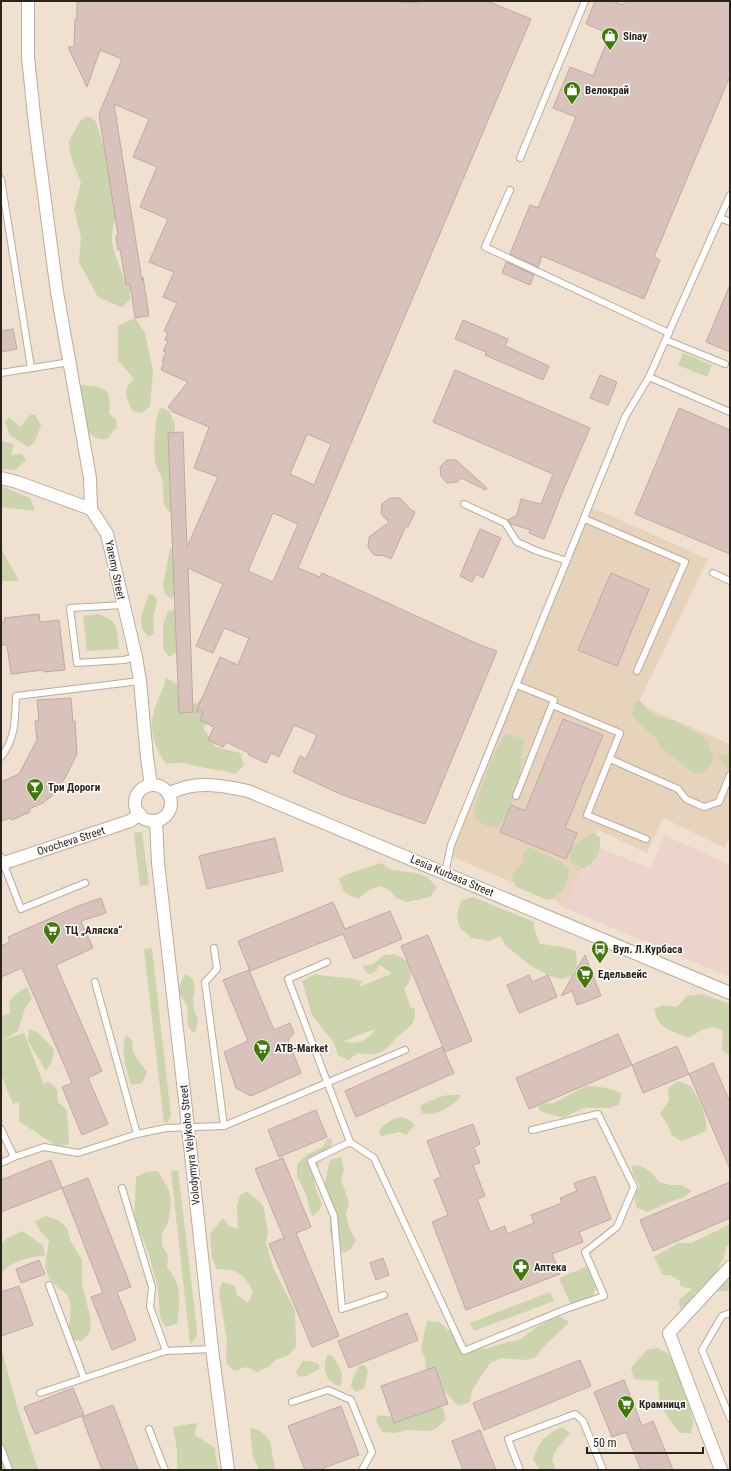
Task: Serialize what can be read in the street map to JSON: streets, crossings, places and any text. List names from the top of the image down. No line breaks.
{"streets":{"street":["Yaremy Street","Ovocheva Street","Lesia Kurbasa Street","Volodymyra Velykoho Street"]},"crossings":[["Ovocheva Street","Lesia Kurbasa Street"],["Ovocheva Street","Volodymyra Velykoho Street"],["Lesia Kurbasa Street","Volodymyra Velykoho Street"]],"places":{"shop":["Sinay","Велокрай"],"bar":["Три Дороги"],"supermarket":["ТЦ „Аляска“","Едельвейс","ATB-Market","Крамниця"],"bus stop":["Вул. Л.Курбаса"],"pharmacy":["Аптека"]},"scale_bar":"50 m"}
